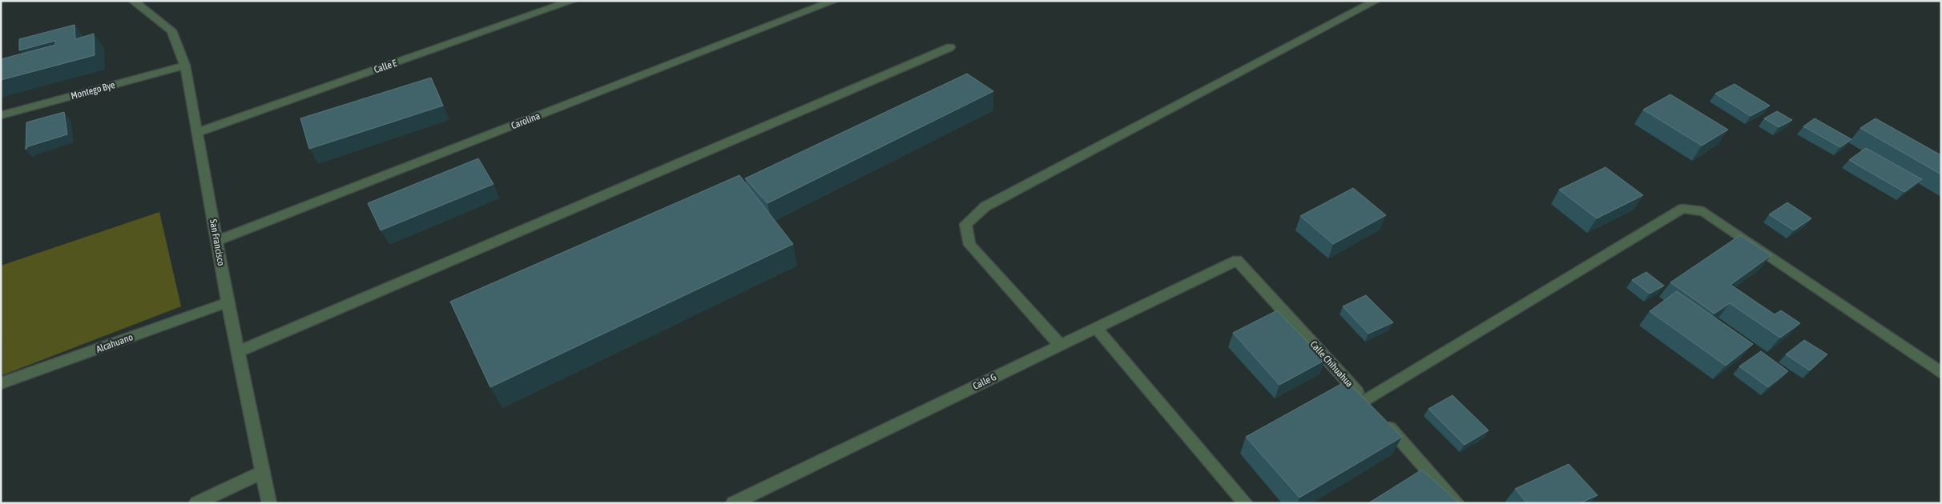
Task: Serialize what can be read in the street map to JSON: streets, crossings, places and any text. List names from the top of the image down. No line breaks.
{"streets":{"street":["Calle E","Montego Bye","Carolina","San Francisco","Alcahuano","Calle Chihuahua","Calle G"]},"crossings":[["Calle E","San Francisco"],["Montego Bye","San Francisco"],["Carolina","San Francisco"],["San Francisco","Alcahuano"],["Calle Chihuahua","Calle G"]]}
